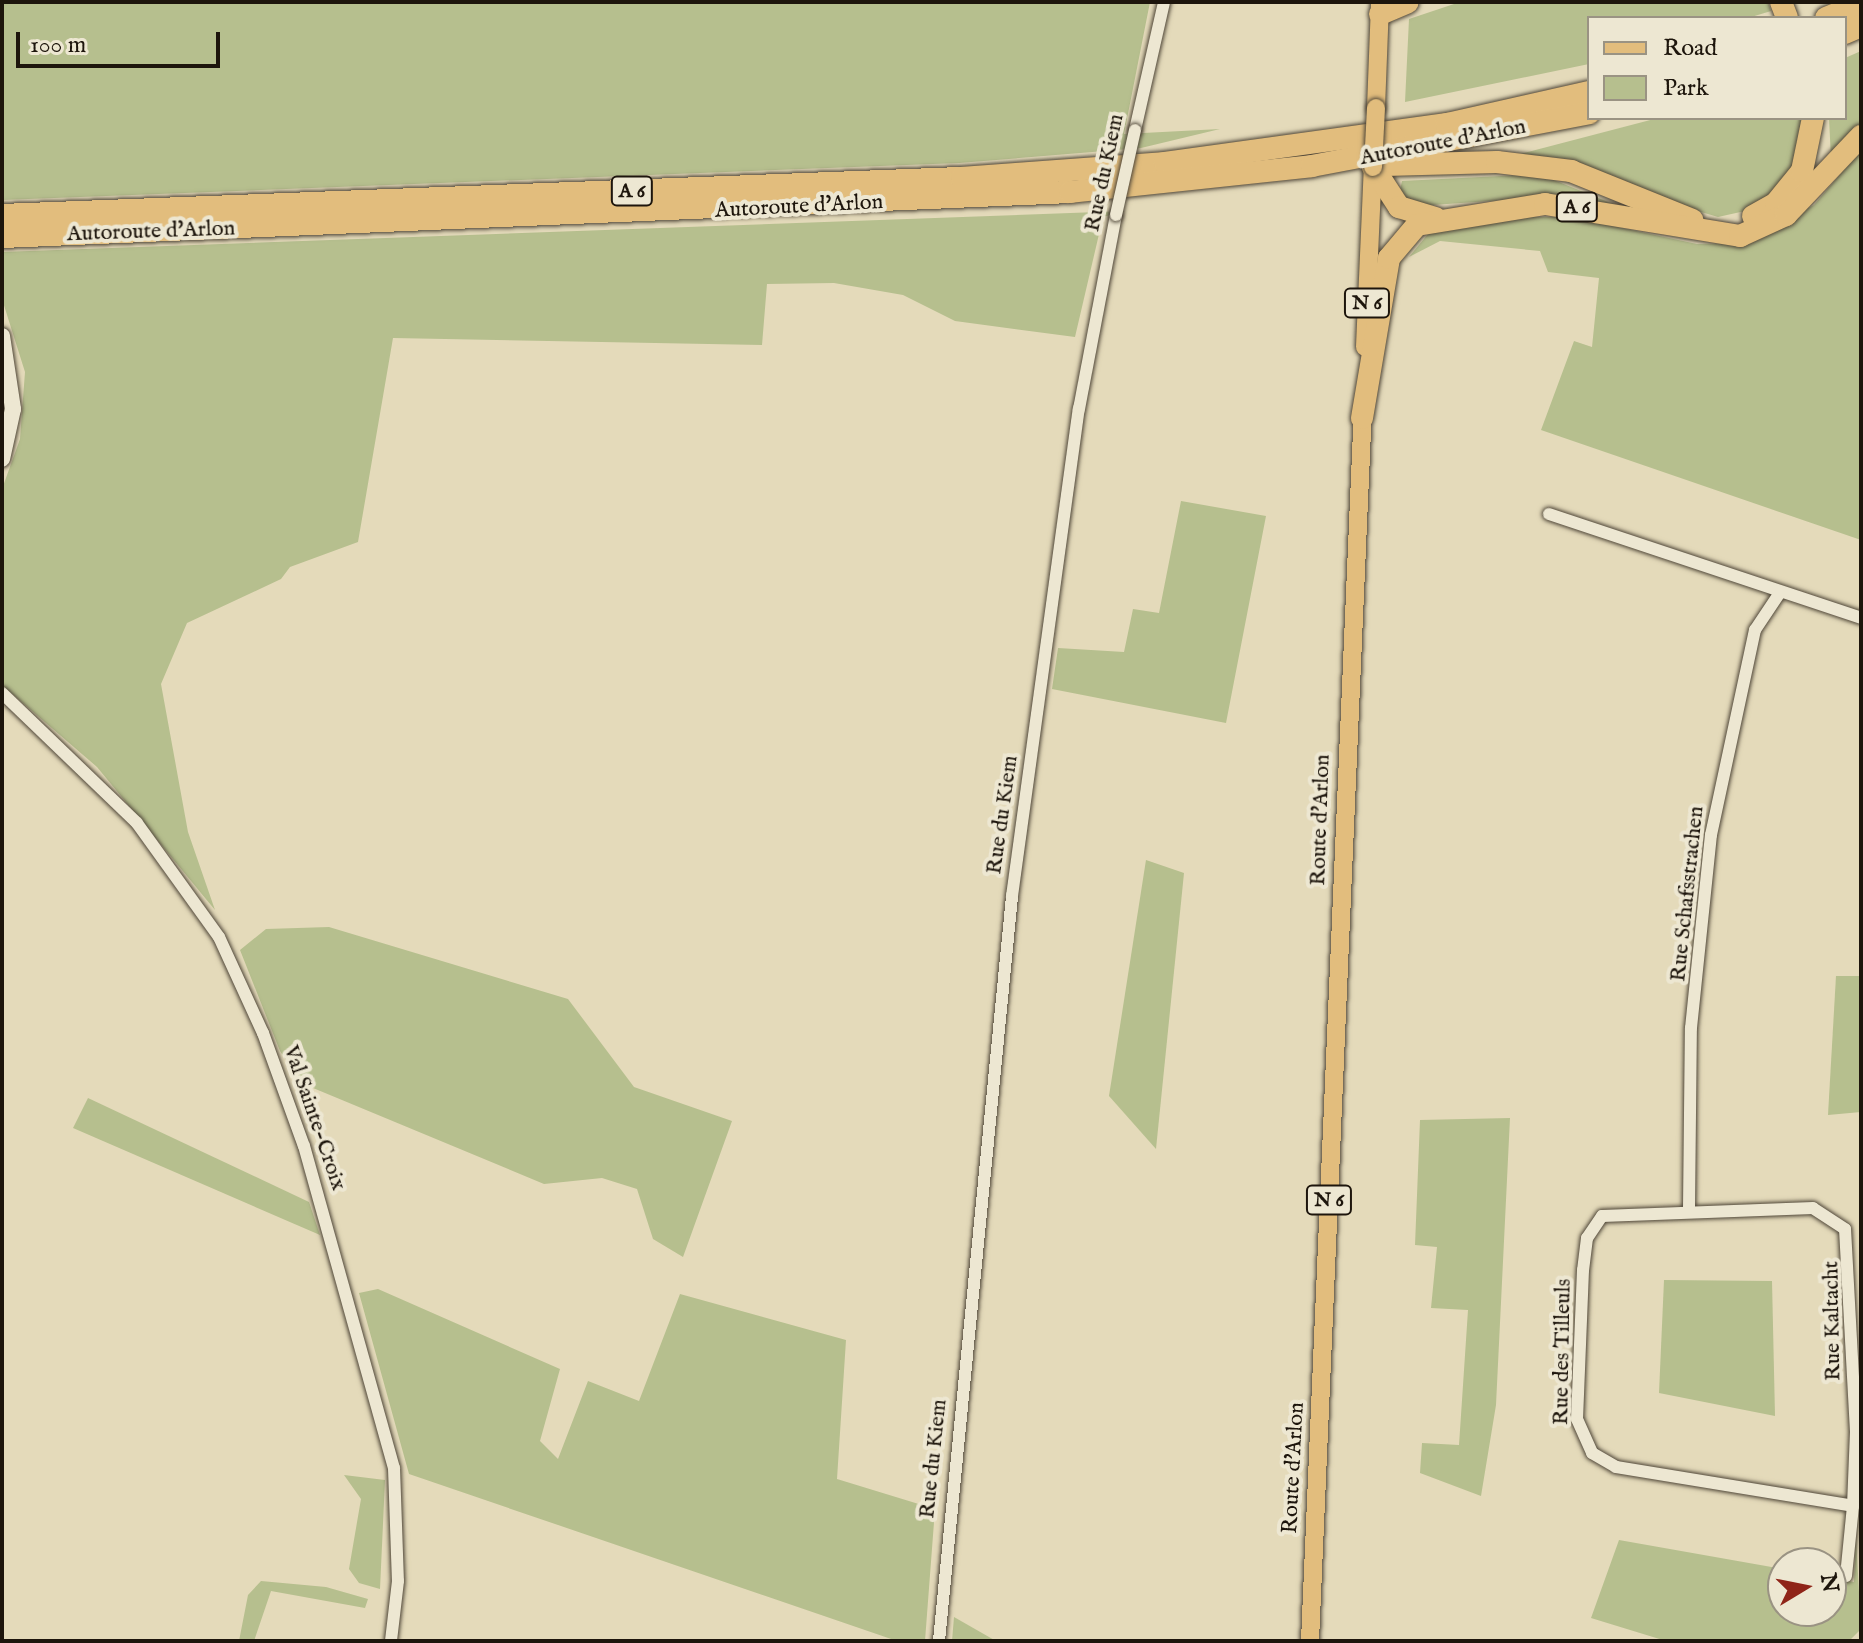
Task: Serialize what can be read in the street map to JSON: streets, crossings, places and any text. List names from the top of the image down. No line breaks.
{"streets":{"highway":["Autoroute d'Arlon","A 6","N 6"],"main road":["Route d'Arlon"],"street":["Rue du Kiem","Rue Schafsstrachen","Val Sainte-Croix","Rue Kaltacht","Rue des Tilleuls"]},"crossings":[["A 6","Route d'Arlon"],["N 6","Route d'Arlon"],["Rue Schafsstrachen","Rue Kaltacht"],["Rue Schafsstrachen","Rue des Tilleuls"],["Rue Kaltacht","Rue des Tilleuls"]],"legend":["Road","Park"],"scale_bar":"100 m","north":"right"}
